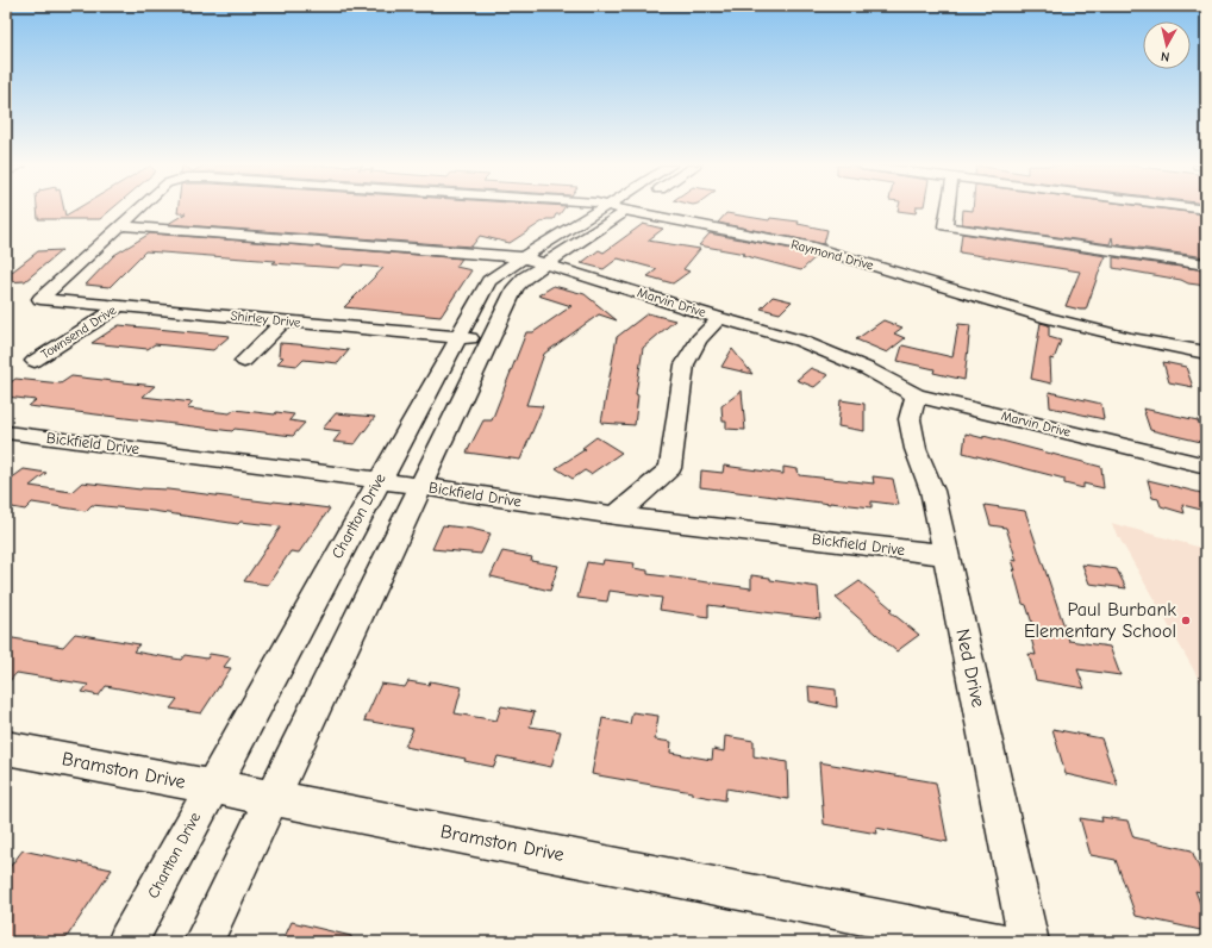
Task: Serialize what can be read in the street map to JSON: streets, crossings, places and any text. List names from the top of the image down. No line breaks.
{"streets":{"street":["Raymond Drive","Marvin Drive","Shirley Drive","Townsend Drive","Bickfield Drive","Charlton Drive","Ned Drive","Bramston Drive"]},"crossings":[["Raymond Drive","Marvin Drive"],["Raymond Drive","Shirley Drive"],["Marvin Drive","Shirley Drive"],["Marvin Drive","Charlton Drive"],["Marvin Drive","Ned Drive"],["Shirley Drive","Townsend Drive"],["Shirley Drive","Charlton Drive"],["Bickfield Drive","Charlton Drive"],["Bickfield Drive","Ned Drive"],["Charlton Drive","Bramston Drive"]],"places":["Paul Burbank Elementary School"],"north":"bottom"}
